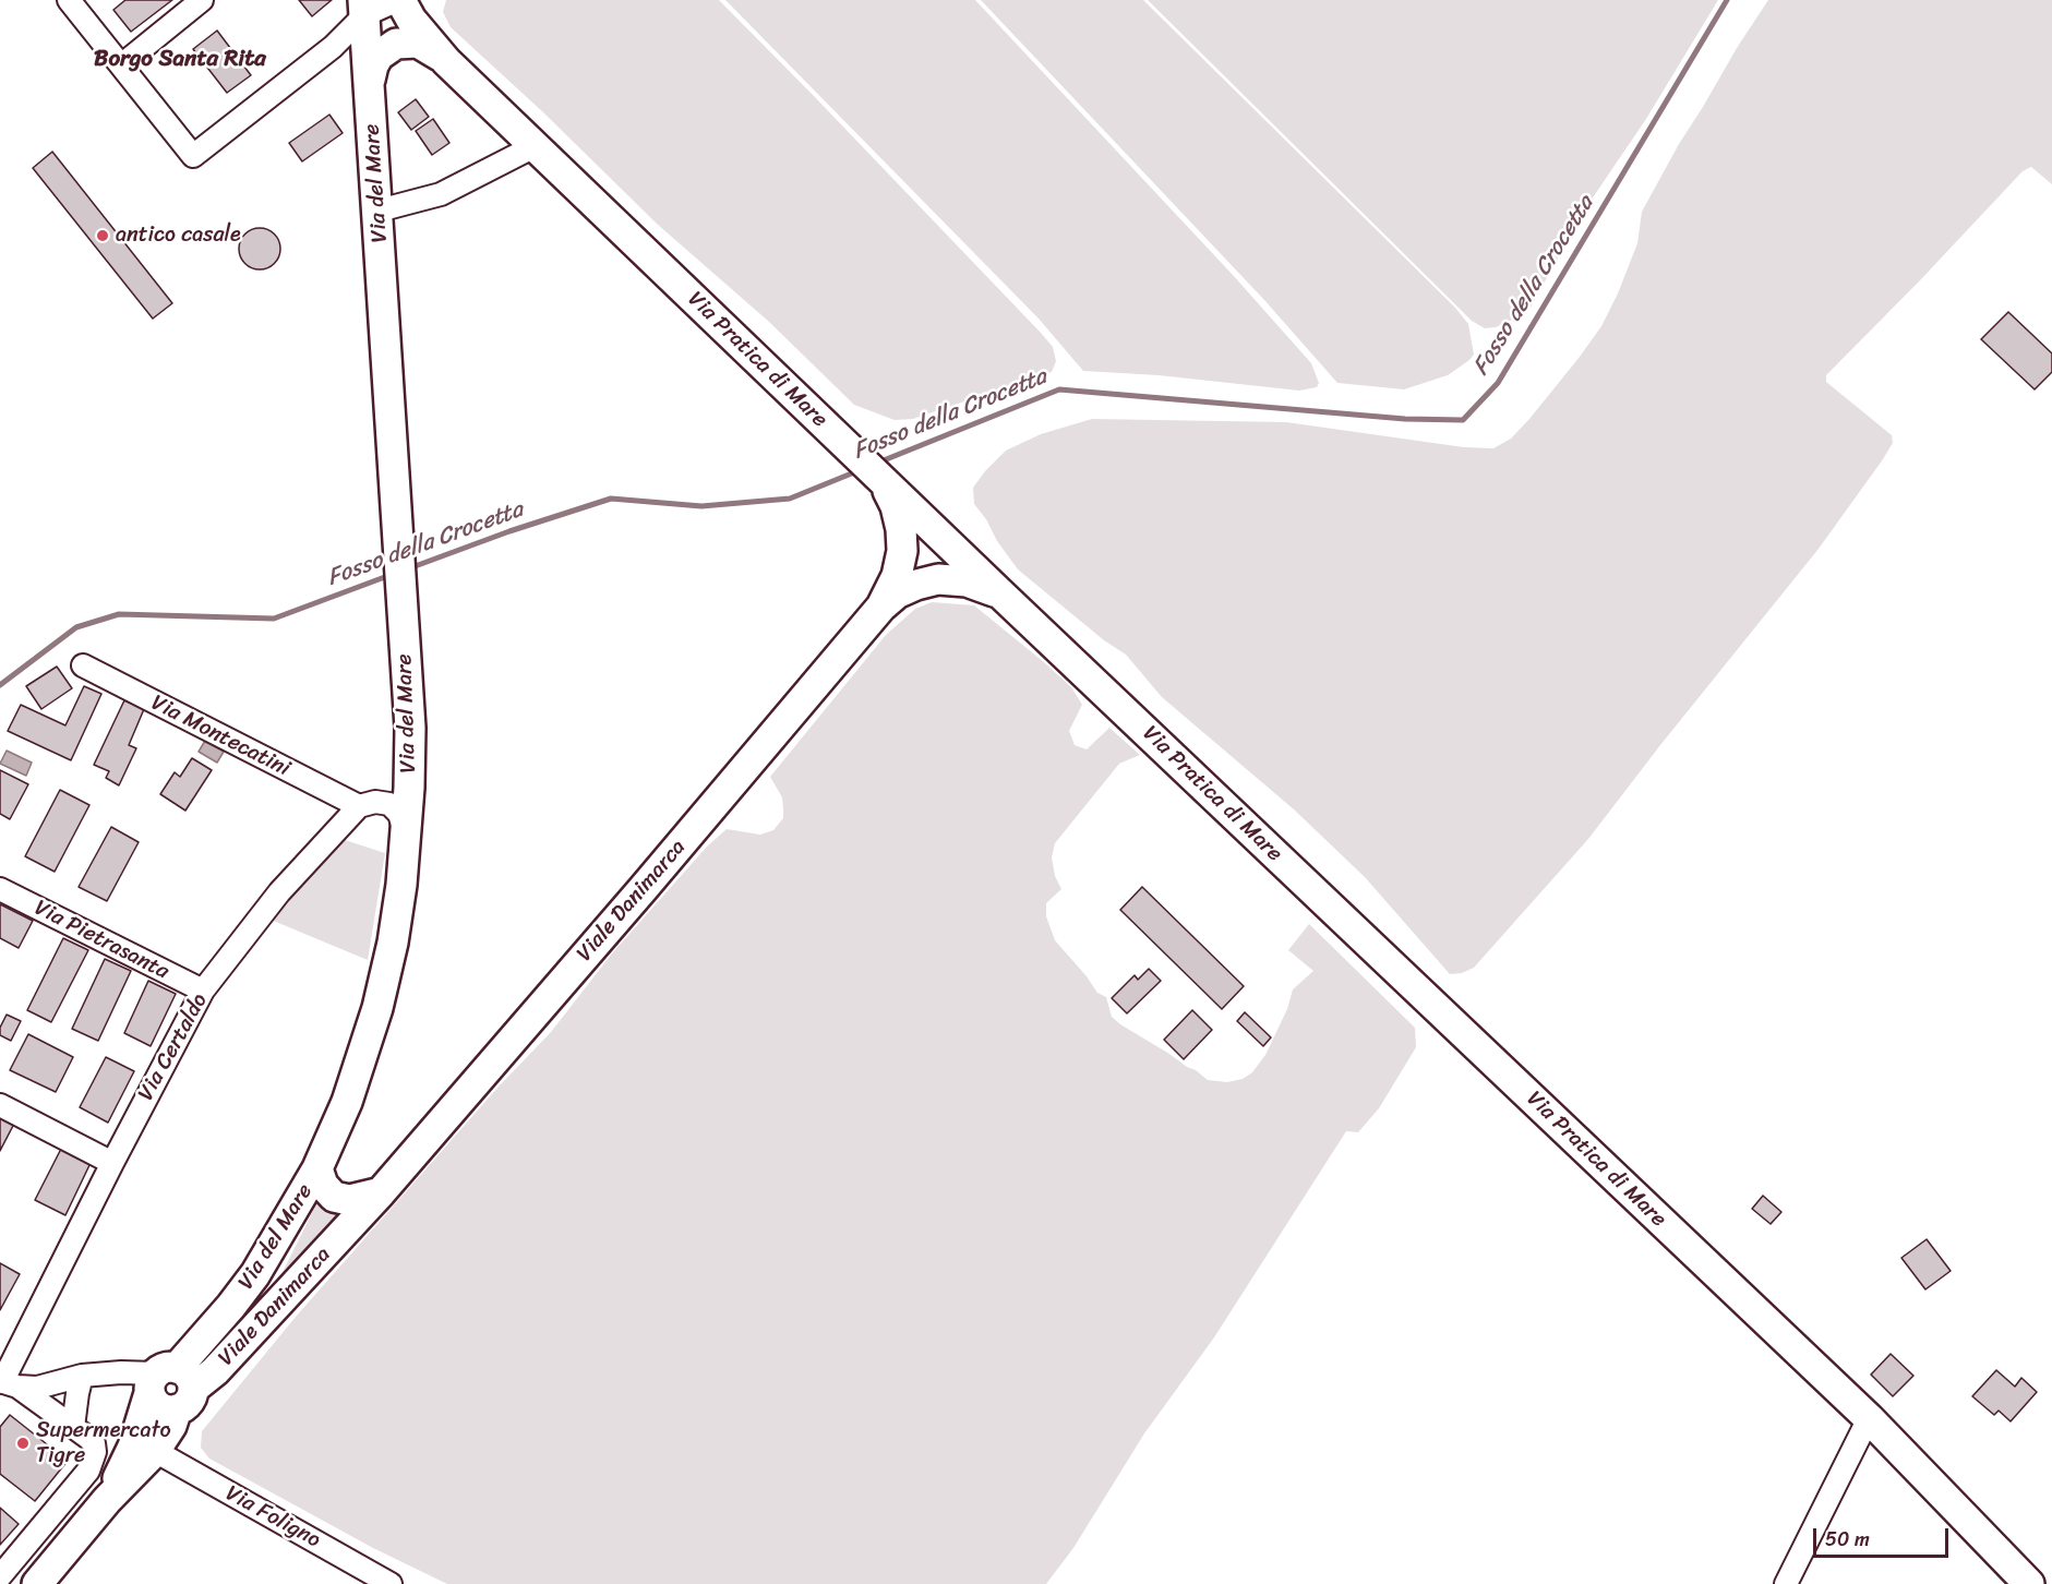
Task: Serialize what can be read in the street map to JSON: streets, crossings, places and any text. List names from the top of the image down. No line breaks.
{"streets":{"main road":["Via del Mare","Via Pratica di Mare","Viale Danimarca"],"street":["Via Montecatini","Via Pietrasanta","Via Certaldo","Via Foligno"]},"crossings":[["Via del Mare","Viale Danimarca"],["Via Pratica di Mare","Viale Danimarca"],["Via Montecatini","Via Certaldo"],["Viale Danimarca","Via Foligno"],["Via Pietrasanta","Via Certaldo"]],"districts":["Borgo Santa Rita"],"water":["Fosso della Crocetta"],"places":["antico casale","Supermercato Tigre"],"scale_bar":"50 m"}
